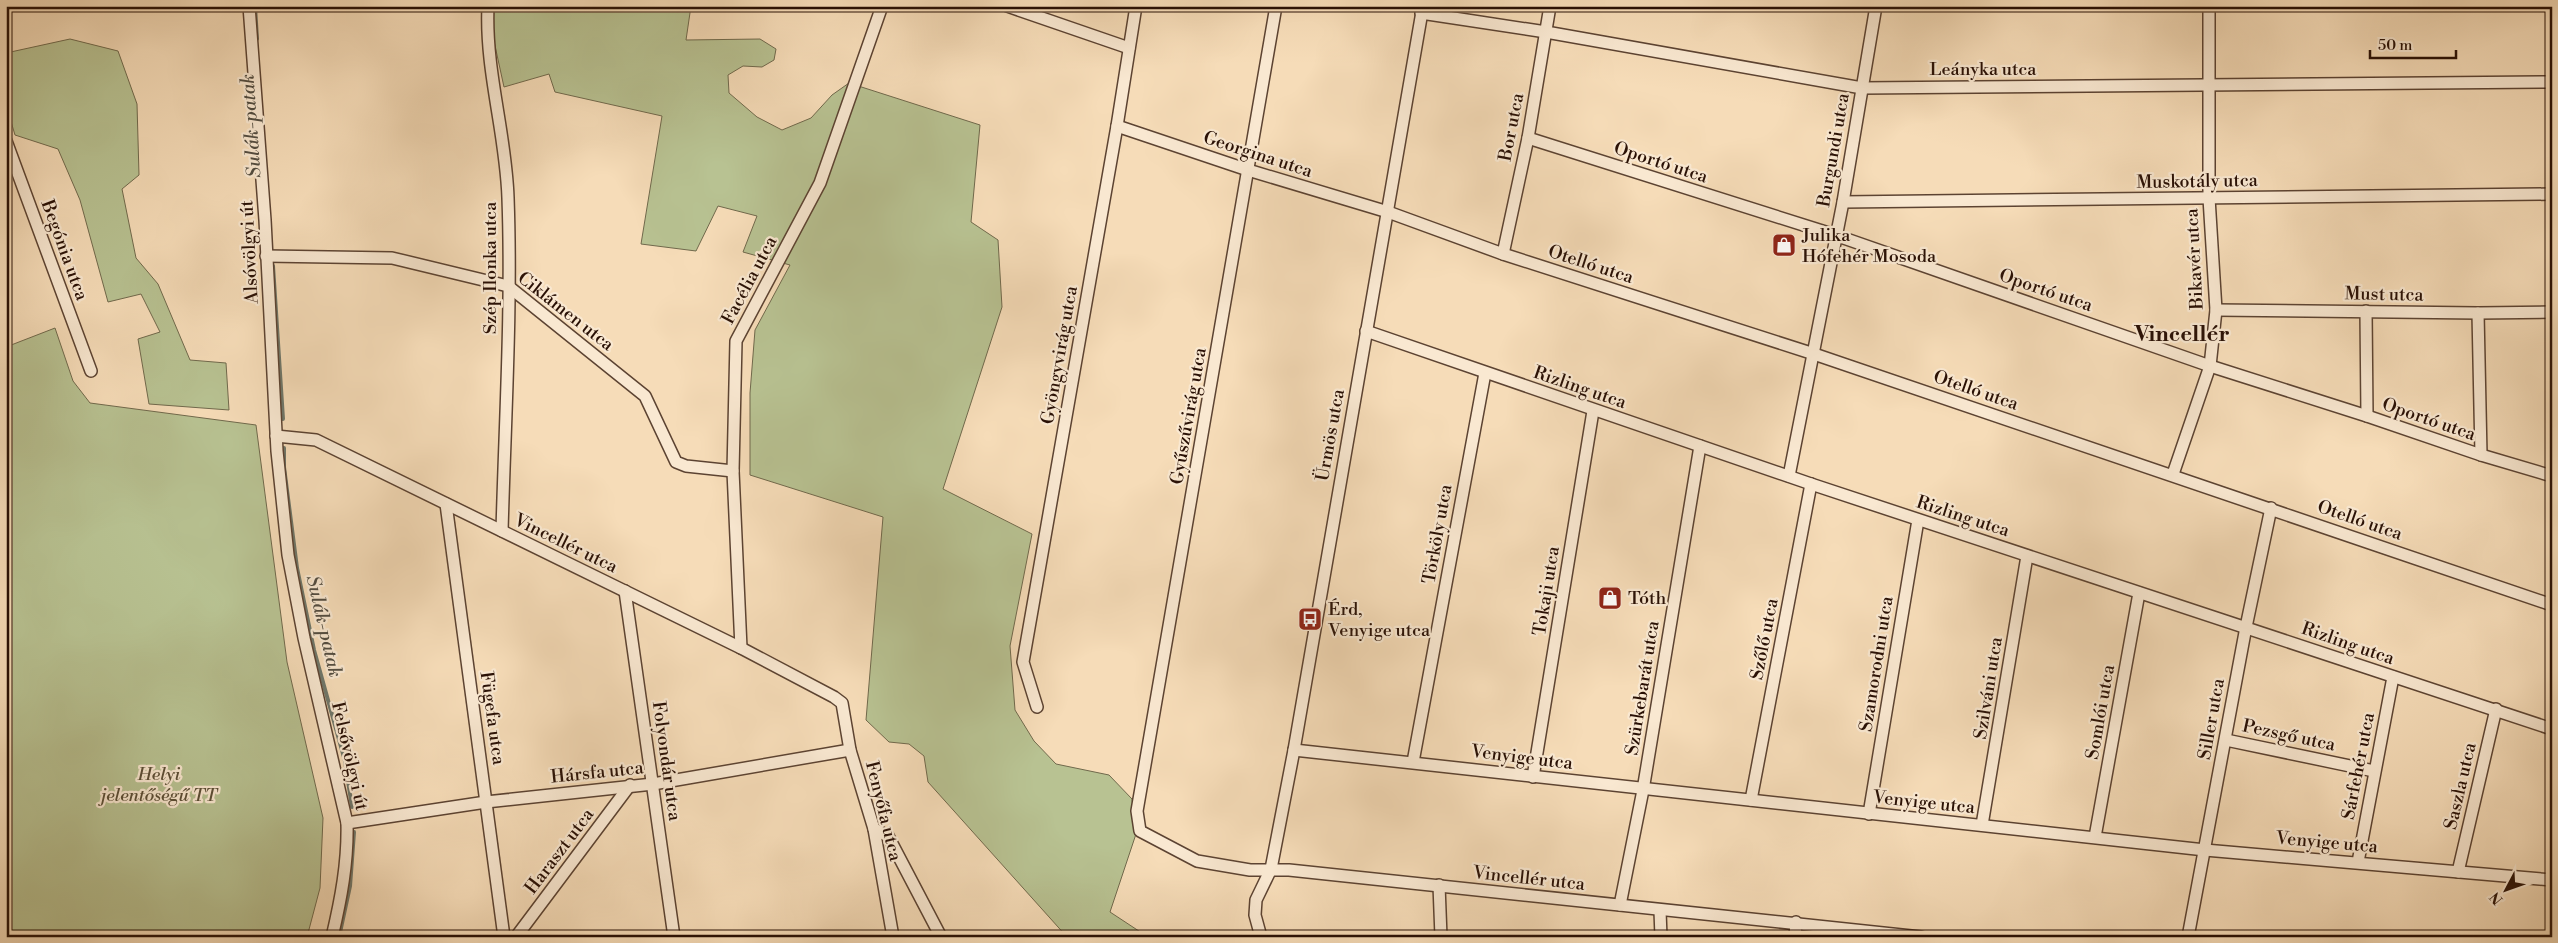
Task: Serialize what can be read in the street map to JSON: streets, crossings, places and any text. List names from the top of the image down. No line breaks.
{"streets":{"street":["Leányka utca","Bor utca","Burgundi utca","Georgina utca","Oportó utca","Muskotály utca","Begónia utca","Alsóvölgyi út","Bikavér utca","Otelló utca","Szép Ilonka utca","Facélia utca","Must utca","Ciklámen utca","Gyöngyvirág utca","Rizling utca","Gyűszűvirág utca","Ürmös utca","Törköly utca","Vincellér utca","Tokaji utca","Szőlő utca","Szamorodni utca","Szürkebarát utca","Szilváni utca","Somlói utca","Fügefa utca","Siller utca","Pezsgő utca","Felsővölgyi út","Venyige utca","Folyondár utca","Sárfehér utca","Hársfa utca","Saszla utca","Fenyőfa utca","Haraszt utca"]},"crossings":[["Leányka utca","Bor utca"],["Leányka utca","Burgundi utca"],["Leányka utca","Bikavér utca"],["Leányka utca","Ürmös utca"],["Bor utca","Oportó utca"],["Bor utca","Otelló utca"],["Burgundi utca","Oportó utca"],["Burgundi utca","Muskotály utca"],["Burgundi utca","Otelló utca"],["Burgundi utca","Rizling utca"],["Georgina utca","Otelló utca"],["Georgina utca","Gyöngyvirág utca"],["Georgina utca","Gyűszűvirág utca"],["Georgina utca","Ürmös utca"],["Oportó utca","Bikavér utca"],["Muskotály utca","Bikavér utca"],["Alsóvölgyi út","Ciklámen utca"],["Alsóvölgyi út","Vincellér utca"],["Alsóvölgyi út","Felsővölgyi út"],["Bikavér utca","Otelló utca"],["Bikavér utca","Must utca"],["Otelló utca","Ürmös utca"],["Otelló utca","Siller utca"],["Szép Ilonka utca","Ciklámen utca"],["Szép Ilonka utca","Vincellér utca"],["Facélia utca","Ciklámen utca"],["Facélia utca","Vincellér utca"],["Rizling utca","Ürmös utca"],["Rizling utca","Törköly utca"],["Rizling utca","Tokaji utca"],["Rizling utca","Szőlő utca"],["Rizling utca","Szamorodni utca"],["Rizling utca","Szürkebarát utca"],["Rizling utca","Szilváni utca"],["Rizling utca","Somlói utca"],["Rizling utca","Siller utca"],["Rizling utca","Sárfehér utca"],["Rizling utca","Saszla utca"],["Gyűszűvirág utca","Vincellér utca"],["Ürmös utca","Vincellér utca"],["Ürmös utca","Venyige utca"],["Törköly utca","Venyige utca"],["Vincellér utca","Szürkebarát utca"],["Vincellér utca","Fügefa utca"],["Vincellér utca","Felsővölgyi út"],["Vincellér utca","Folyondár utca"],["Vincellér utca","Fenyőfa utca"],["Tokaji utca","Venyige utca"],["Szőlő utca","Venyige utca"],["Szamorodni utca","Venyige utca"],["Szürkebarát utca","Venyige utca"],["Szilváni utca","Venyige utca"],["Somlói utca","Venyige utca"],["Fügefa utca","Hársfa utca"],["Siller utca","Pezsgő utca"],["Siller utca","Venyige utca"],["Pezsgő utca","Sárfehér utca"],["Felsővölgyi út","Hársfa utca"],["Venyige utca","Sárfehér utca"],["Venyige utca","Saszla utca"],["Folyondár utca","Hársfa utca"],["Hársfa utca","Fenyőfa utca"],["Hársfa utca","Haraszt utca"]],"districts":["Vincellér"],"water":["Sulák-patak"],"parks":["Helyi jelentőségű TT"],"places":{"shop":["Julika Hófehér Mosoda","Tóth"],"bus stop":["Érd, Venyige utca"]},"scale_bar":"50 m","north":"bottom left"}
